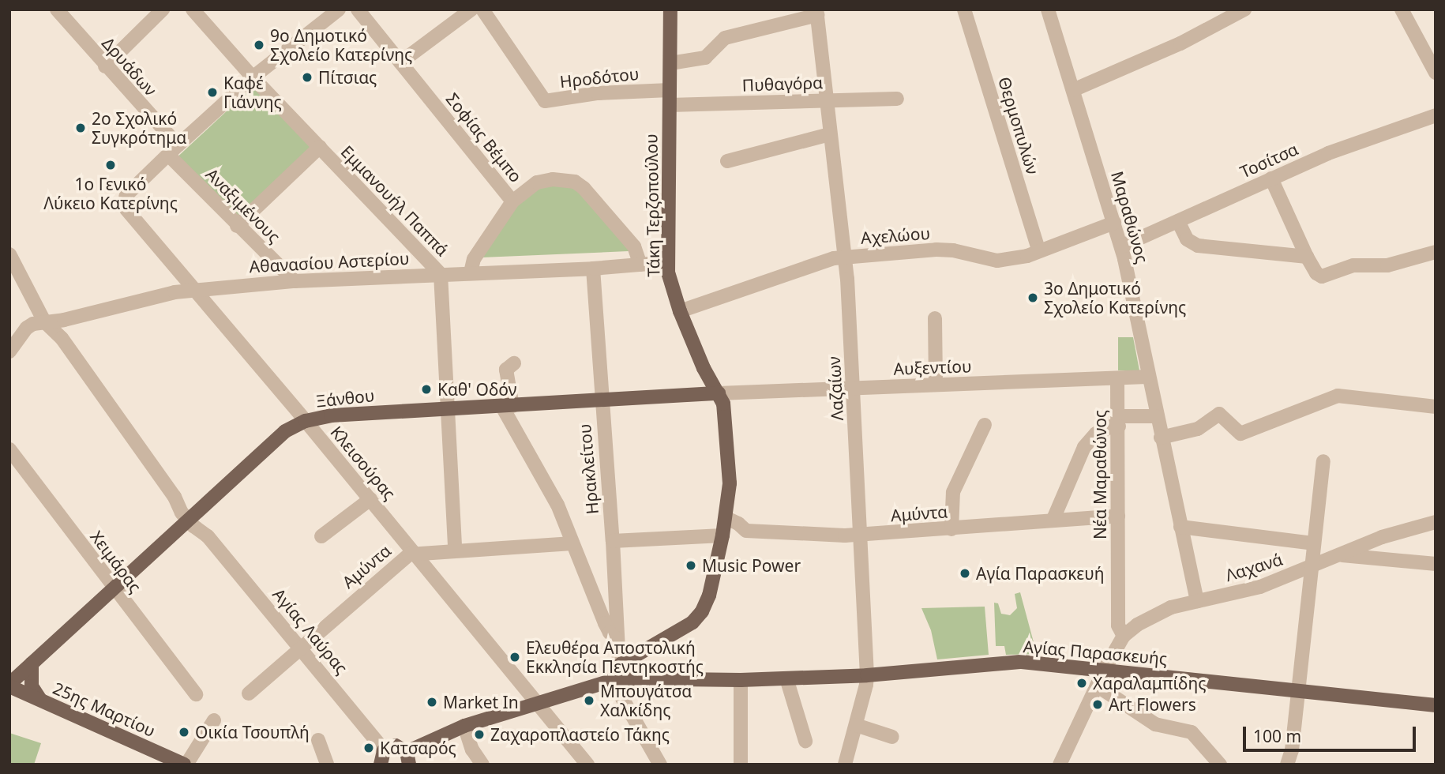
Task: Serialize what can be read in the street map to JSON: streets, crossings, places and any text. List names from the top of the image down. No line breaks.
{"streets":{"main road":["Τάκη Τερζοπούλου","Ξάνθου","Αγίας Παρασκευής","25ης Μαρτίου"],"street":["Δρυάδων","Ηροδότου","Πυθαγόρα","Θερμοπυλών","Σοφίας Βέμπο","Τοσίτσα","Εμμανουήλ Παππά","Αναξιμένους","Μαραθώνος","Αχελώου","Αθανασίου Αστερίου","Αυξεντίου","Λαζαίων","Κλεισούρας","Ηρακλείτου","Νέα Μαραθώνος","Αμύντα","Χειμάρας","Λαχανά","Αγίας Λαύρας"]},"crossings":[["Δρυάδων","Αναξιμένους"],["Δρυάδων","Κλεισούρας"],["Ηροδότου","Τάκη Τερζοπούλου"],["Πυθαγόρα","Τάκη Τερζοπούλου"],["Πυθαγόρα","Λαζαίων"],["Θερμοπυλών","Αχελώου"],["Σοφίας Βέμπο","Αθανασίου Αστερίου"],["Τοσίτσα","Μαραθώνος"],["Εμμανουήλ Παππά","Αθανασίου Αστερίου"],["Εμμανουήλ Παππά","Ξάνθου"],["Εμμανουήλ Παππά","Αμύντα"],["Αναξιμένους","Αθανασίου Αστερίου"],["Αναξιμένους","Κλεισούρας"],["Τάκη Τερζοπούλου","Αχελώου"],["Τάκη Τερζοπούλου","Αθανασίου Αστερίου"],["Τάκη Τερζοπούλου","Αυξεντίου"],["Τάκη Τερζοπούλου","Ξάνθου"],["Τάκη Τερζοπούλου","Κλεισούρας"],["Τάκη Τερζοπούλου","Ηρακλείτου"],["Τάκη Τερζοπούλου","Αμύντα"],["Τάκη Τερζοπούλου","Αγίας Παρασκευής"],["Μαραθώνος","Αχελώου"],["Μαραθώνος","Αυξεντίου"],["Μαραθώνος","Λαχανά"],["Αχελώου","Λαζαίων"],["Αθανασίου Αστερίου","Κλεισούρας"],["Αθανασίου Αστερίου","Ηρακλείτου"],["Αθανασίου Αστερίου","Αγίας Λαύρας"],["Αυξεντίου","Λαζαίων"],["Αυξεντίου","Ξάνθου"],["Αυξεντίου","Νέα Μαραθώνος"],["Λαζαίων","Αμύντα"],["Λαζαίων","Αγίας Παρασκευής"],["Ξάνθου","Κλεισούρας"],["Ξάνθου","Ηρακλείτου"],["Ξάνθου","Χειμάρας"],["Ξάνθου","Αγίας Λαύρας"],["Ξάνθου","25ης Μαρτίου"],["Κλεισούρας","Αμύντα"],["Ηρακλείτου","Αγίας Παρασκευής"],["Νέα Μαραθώνος","Αμύντα"],["Νέα Μαραθώνος","Λαχανά"],["Αμύντα","Αγίας Λαύρας"],["Λαχανά","Αγίας Παρασκευής"]],"places":["9ο Δημοτικό Σχολείο Κατερίνης","Πίτσιας","Καφέ Γιάννης","2ο Σχολικό Συγκρότημα","1ο Γενικό Λύκειο Κατερίνης","3ο Δημοτικό Σχολείο Κατερίνης","Καθ' Οδόν","Music Power","Αγία Παρασκευή","Ελευθέρα Αποστολική Εκκλησία Πεντηκοστής","Χαραλαμπίδης","Μπουγάτσα Χαλκίδης","Market In","Art Flowers","Οικία Τσουπλή","Ζαχαροπλαστείο Τάκης","Κατσαρός"],"scale_bar":"100 m"}
